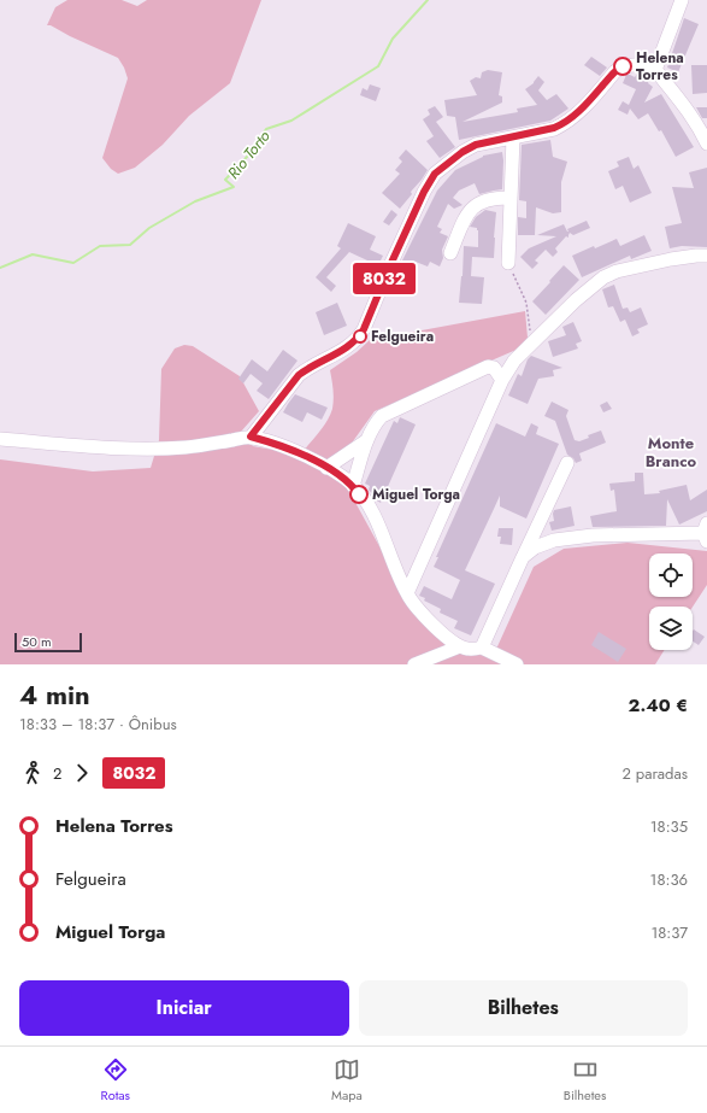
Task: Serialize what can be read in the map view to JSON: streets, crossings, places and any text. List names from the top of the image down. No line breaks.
{"districts":["Monte Branco"],"water":["Rio Torto"],"places":["Helena Torres","Felgueira","Miguel Torga"],"lines":["bus line 8032"],"scale_bar":"50 m","page":{"on_map":"8032","scale":"50 m","heading":["4 min","18:33 – 18:37 · Ônibus","2.40 €"],"legs":["2","8032","2 paradas"],"list":[{"name":"Helena Torres","value":"18:35"},{"name":"Felgueira","value":"18:36"},{"name":"Miguel Torga","value":"18:37"}],"buttons":["Iniciar","Bilhetes"],"tabs":["Rotas","Mapa","Bilhetes"]}}
